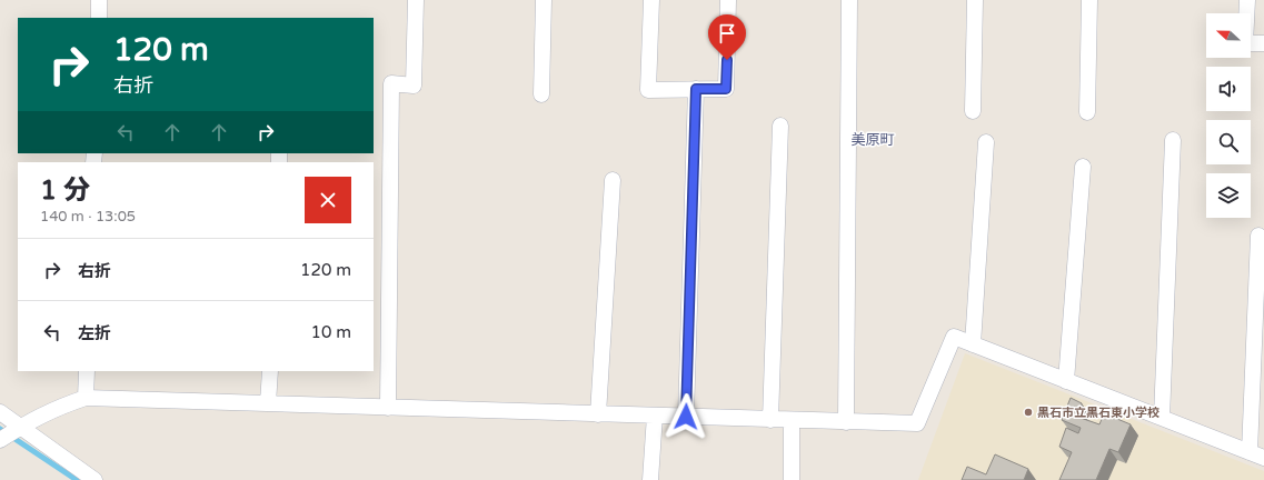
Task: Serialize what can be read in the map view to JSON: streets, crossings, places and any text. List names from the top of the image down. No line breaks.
{"districts":["美原町"],"places":["黒石市立黒石東小学校"],"north":"left","page":{"turn":["120 m","右折"],"heading":["1 分","140 m · 13:05"],"list":[{"name":"右折","value":"120 m"},{"name":"左折","value":"10 m"}]}}
